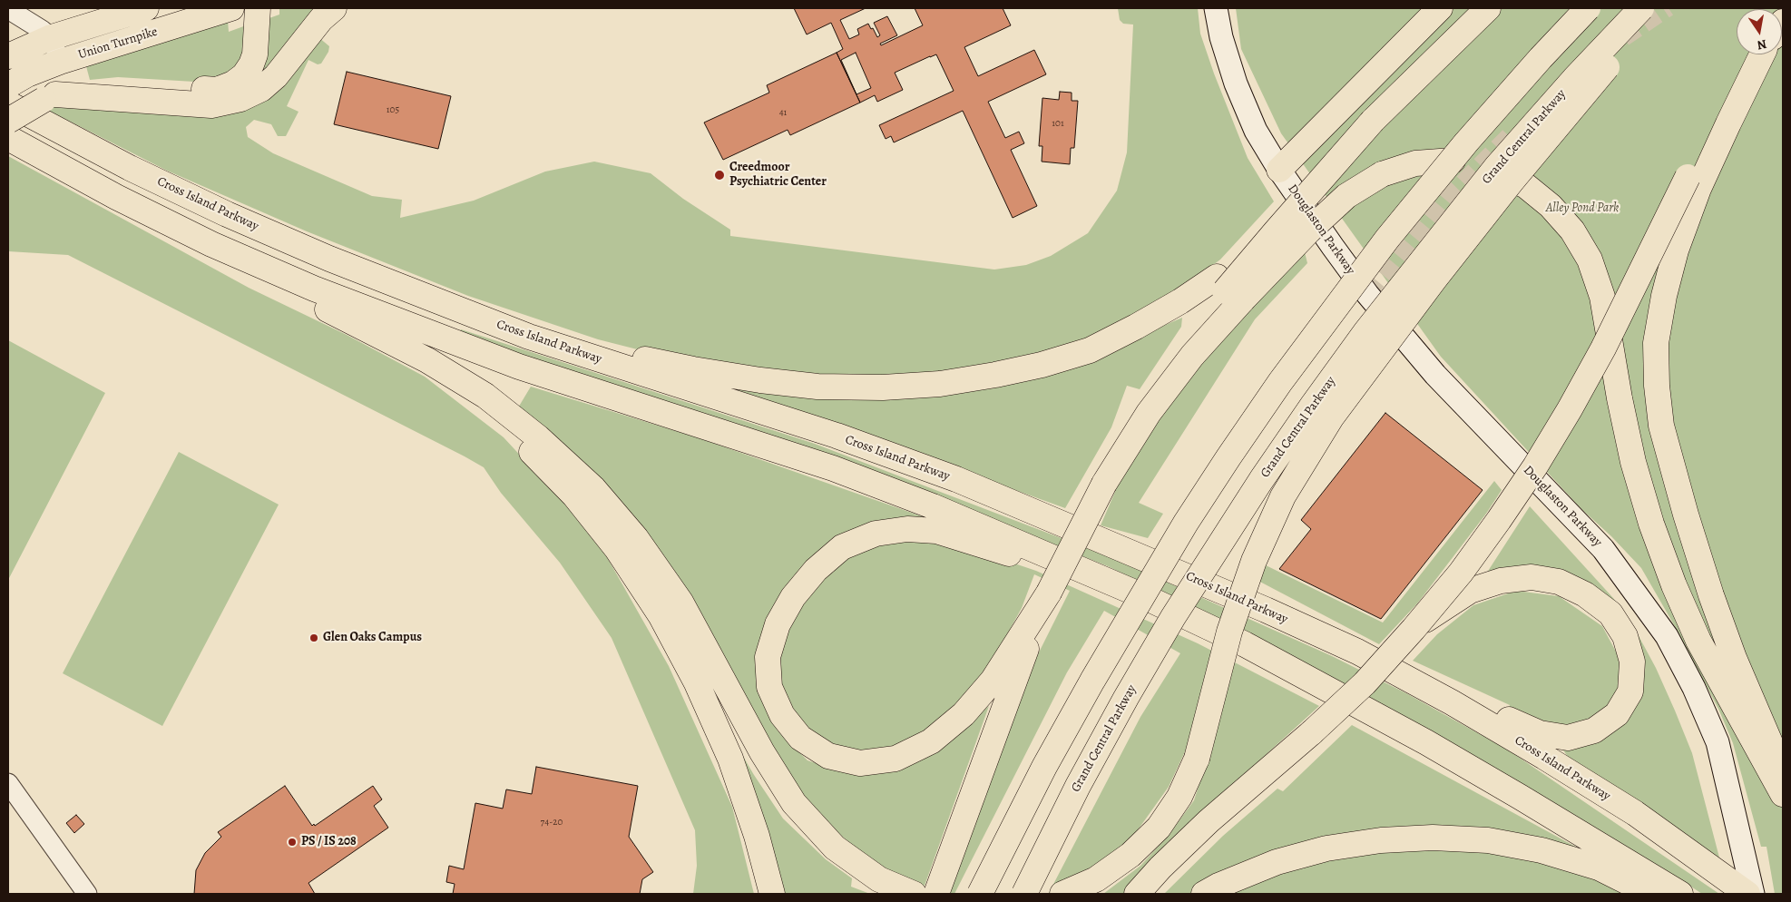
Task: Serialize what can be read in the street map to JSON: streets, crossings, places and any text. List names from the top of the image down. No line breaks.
{"streets":{"main road":["Union Turnpike","Grand Central Parkway","Cross Island Parkway","Douglaston Parkway"]},"crossings":[["Cross Island Parkway","Douglaston Parkway"]],"parks":["Alley Pond Park"],"places":["Creedmoor Psychiatric Center","Glen Oaks Campus","PS / IS 208"],"house_numbers":["105","41","101","74-20"],"north":"bottom"}
